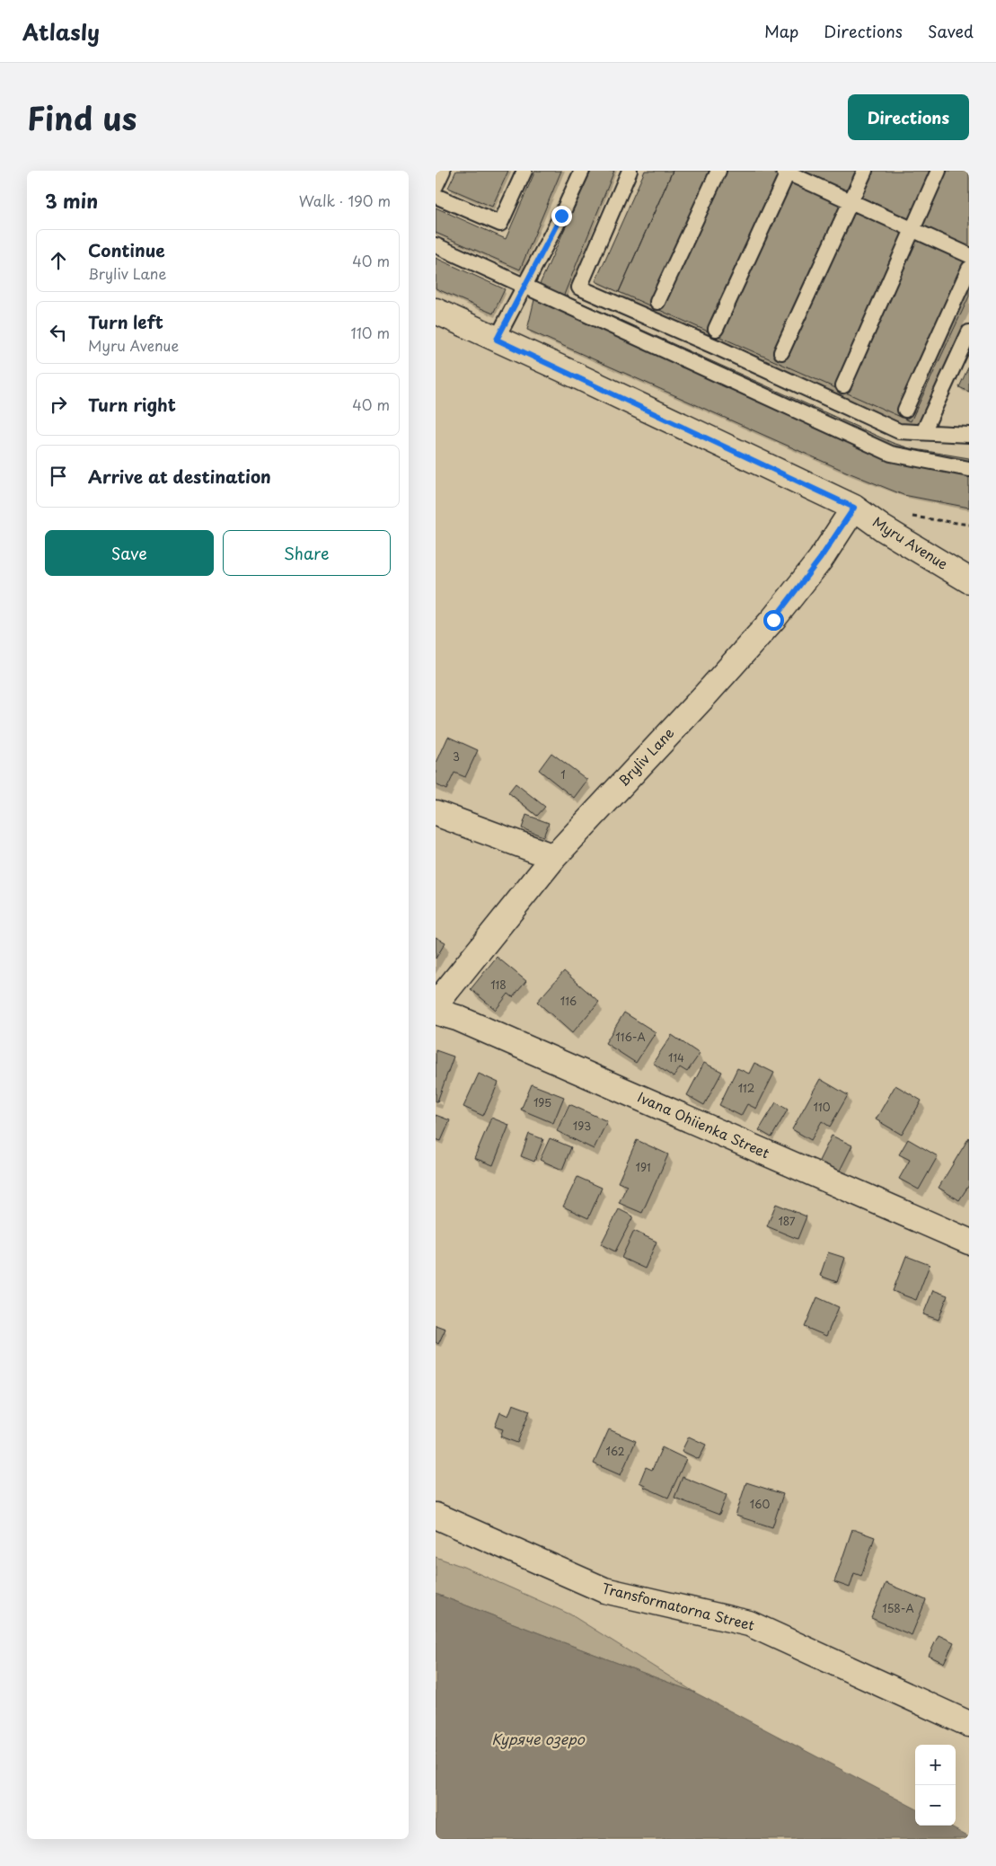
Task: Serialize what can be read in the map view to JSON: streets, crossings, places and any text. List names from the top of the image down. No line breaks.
{"streets":{"street":["Myru Avenue","Bryliv Lane","Ivana Ohiienka Street","Transformatorna Street"]},"crossings":[["Myru Avenue","Bryliv Lane"]],"water":["Куряче озеро"],"house_numbers":["3","1","118","116","116-А","114","112","195","110","193","191","187","162","160","158-А"],"page":{"header":"Atlasly","nav":["Map","Directions","Saved"],"title":"Find us","buttons":["Directions",["Save","Share"]],"heading":["3 min","Walk · 190 m"],"list":[["Continue","Bryliv Lane","40 m"],["Turn left","Myru Avenue","110 m"],["Turn right","40 m"],"Arrive at destination"],"map_buttons":["+","−"]}}
